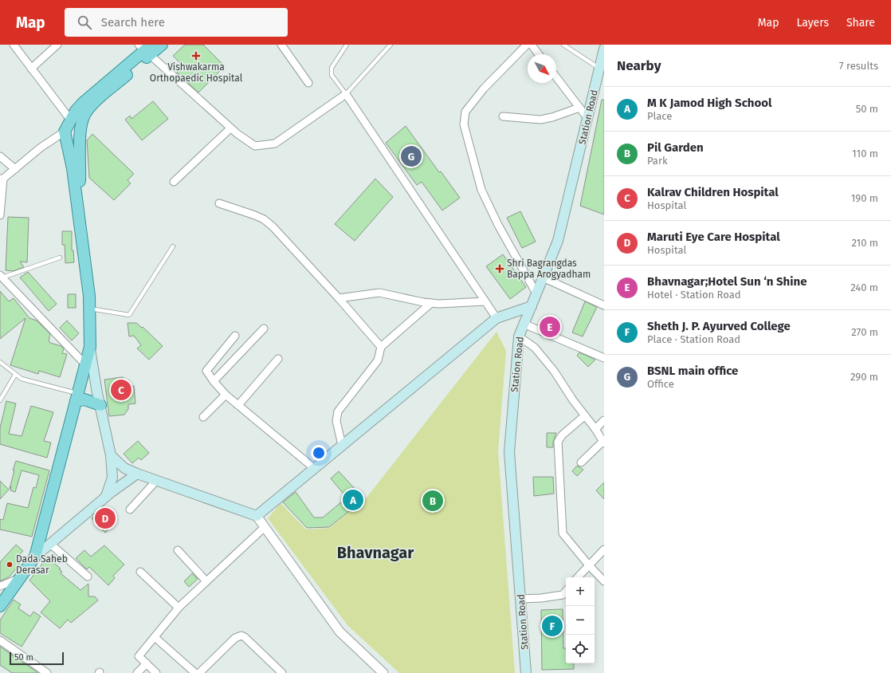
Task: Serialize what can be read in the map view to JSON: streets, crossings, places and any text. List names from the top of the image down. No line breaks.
{"streets":{"main road":["Station Road"]},"districts":["Bhavnagar"],"places":{"health":["Vishwakarma Orthopaedic Hospital","Shri Bagrangdas Bappa Arogyadham"],"other":["Dada Saheb Derasar"]},"scale_bar":"50 m","north":"bottom right","page":{"header":"Map","search":"Search here","nav":["Map","Layers","Share"],"heading":["Nearby","7 results"],"list":[{"mark":"A","name":"M K Jamod High School","note":"Place","value":"50 m"},{"mark":"B","name":"Pil Garden","note":"Park","value":"110 m"},{"mark":"C","name":"Kalrav Children Hospital","note":"Hospital","value":"190 m"},{"mark":"D","name":"Maruti Eye Care Hospital","note":"Hospital","value":"210 m"},{"mark":"E","name":"Bhavnagar;Hotel Sun ‘n Shine","note":"Hotel · Station Road","value":"240 m"},{"mark":"F","name":"Sheth J. P. Ayurved College","note":"Place · Station Road","value":"270 m"},{"mark":"G","name":"BSNL main office","note":"Office","value":"290 m"}],"pins":["G","E","C","A","B","D","F"],"map_buttons":["+","−"],"scale":"50 m"}}
